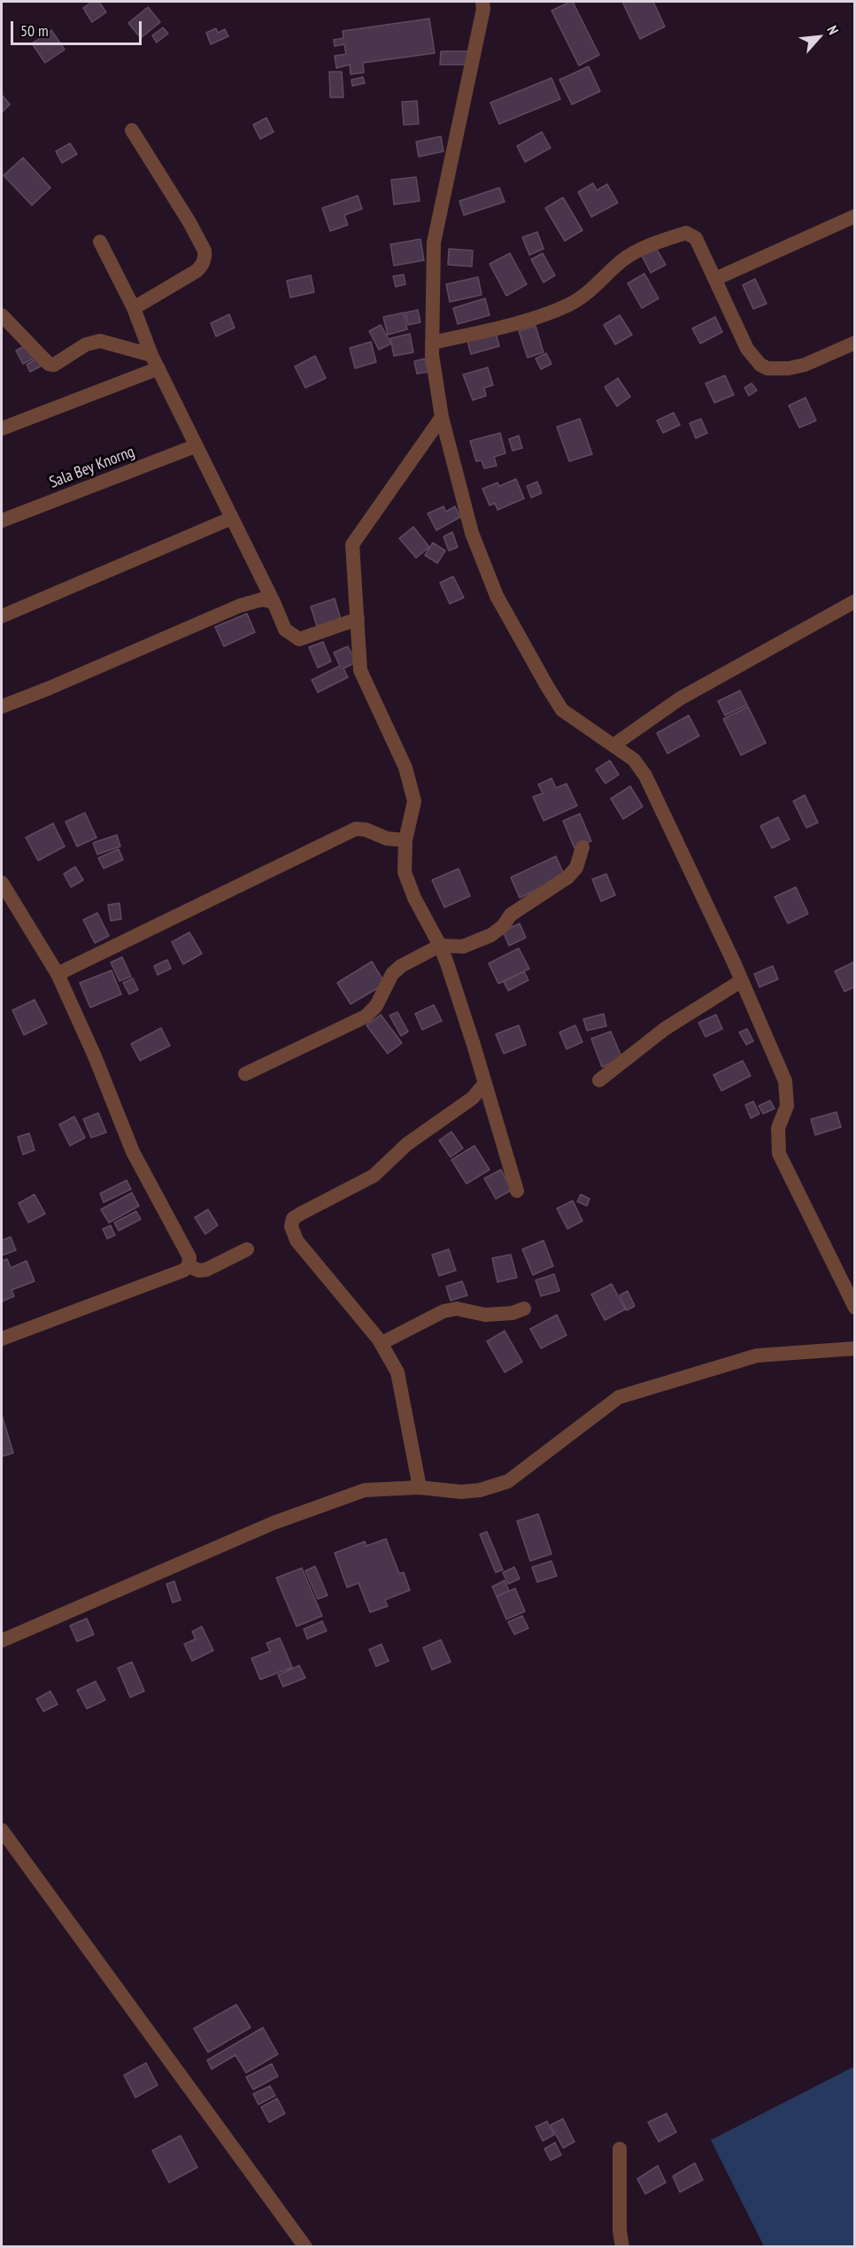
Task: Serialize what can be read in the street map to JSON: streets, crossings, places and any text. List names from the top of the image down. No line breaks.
{"streets":{"street":["Sala Bey Knorng"]},"scale_bar":"50 m","north":"top right"}
